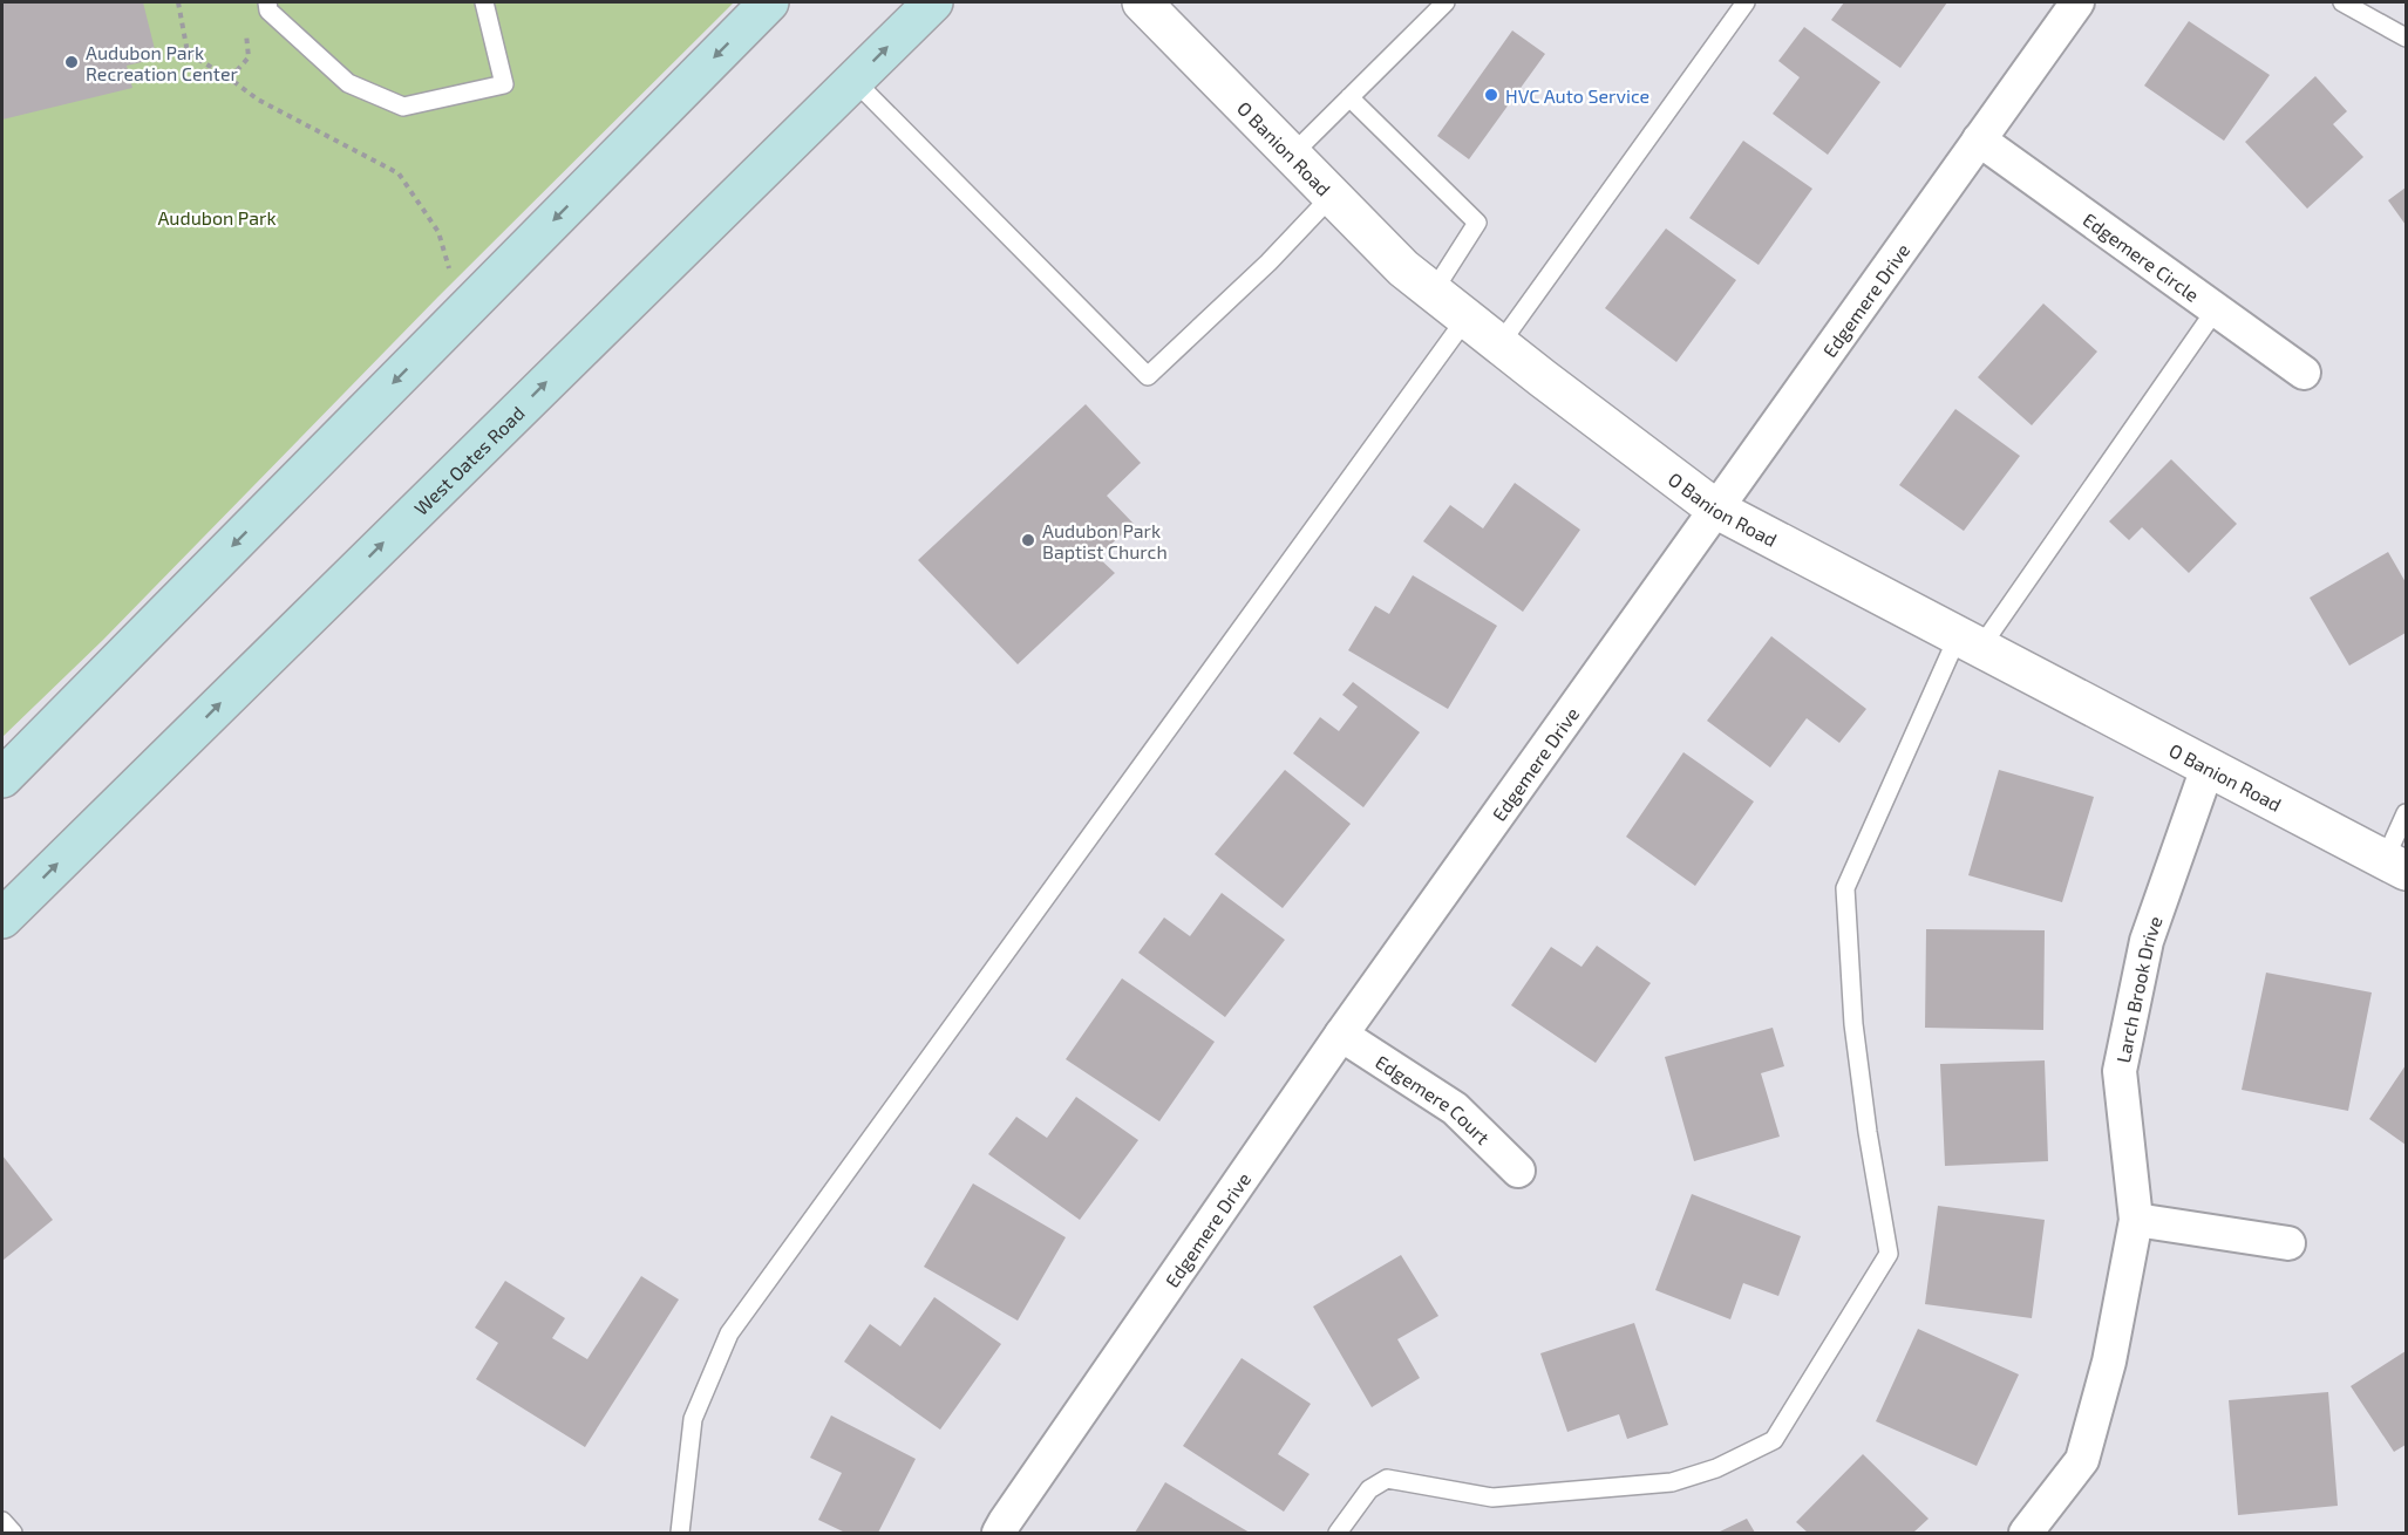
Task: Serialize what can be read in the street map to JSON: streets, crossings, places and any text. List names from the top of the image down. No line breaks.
{"streets":{"main road":["West Oates Road"],"street":["O Banion Road","Edgemere Circle","Edgemere Drive","Larch Brook Drive","Edgemere Court"]},"crossings":[["O Banion Road","Edgemere Drive"],["O Banion Road","Larch Brook Drive"],["Edgemere Circle","Edgemere Drive"],["Edgemere Drive","Edgemere Court"]],"parks":["Audubon Park"],"places":["Audubon Park Recreation Center","HVC Auto Service","Audubon Park Baptist Church"]}
